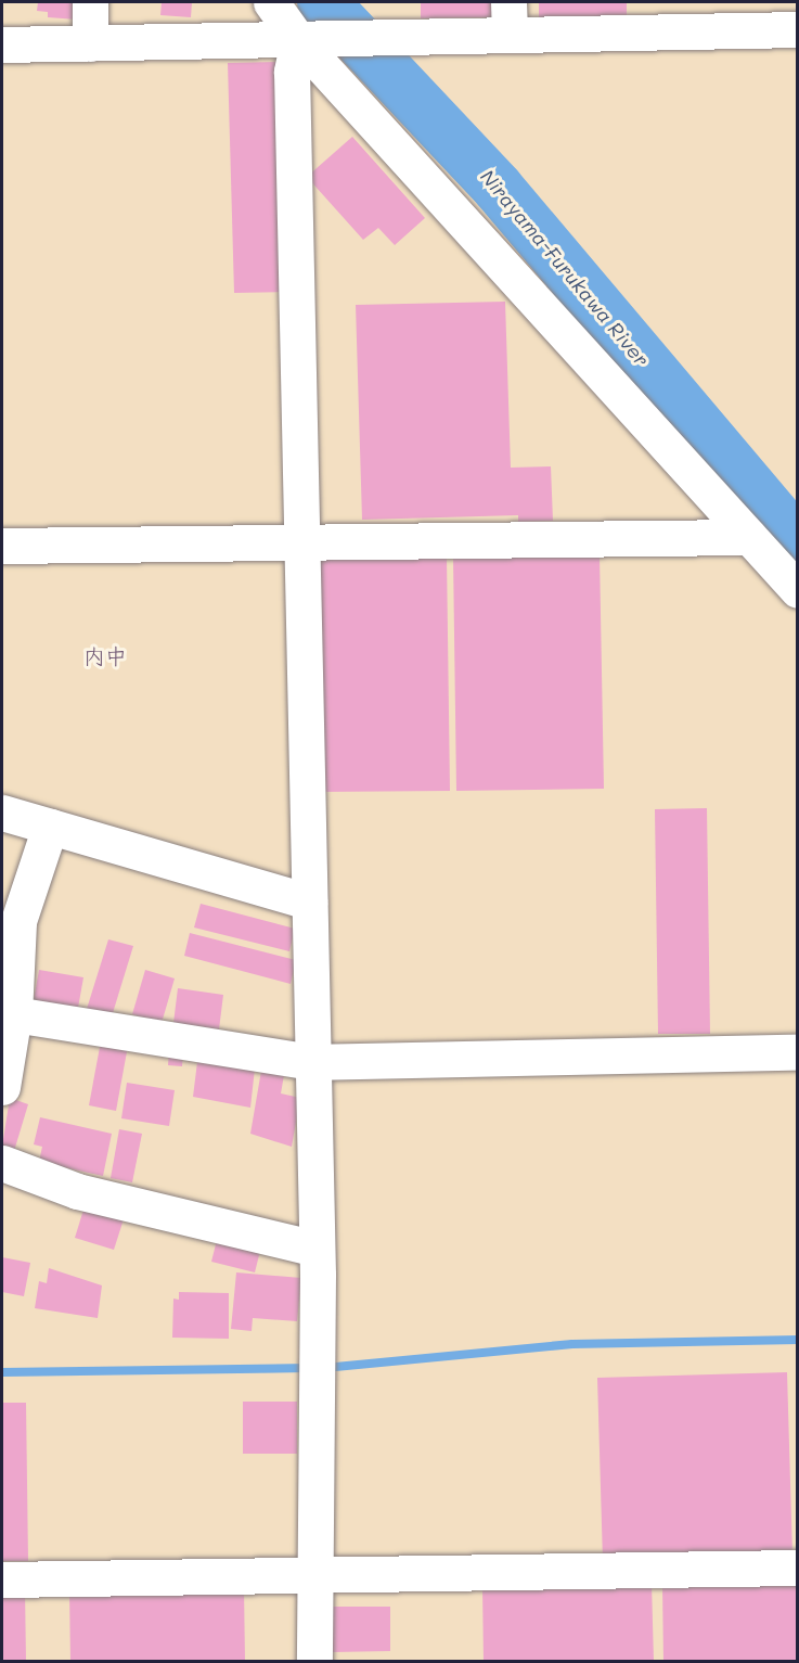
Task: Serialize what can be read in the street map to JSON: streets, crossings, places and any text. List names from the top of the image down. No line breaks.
{"districts":["内中"],"water":["Nirayama-Furukawa River"]}
